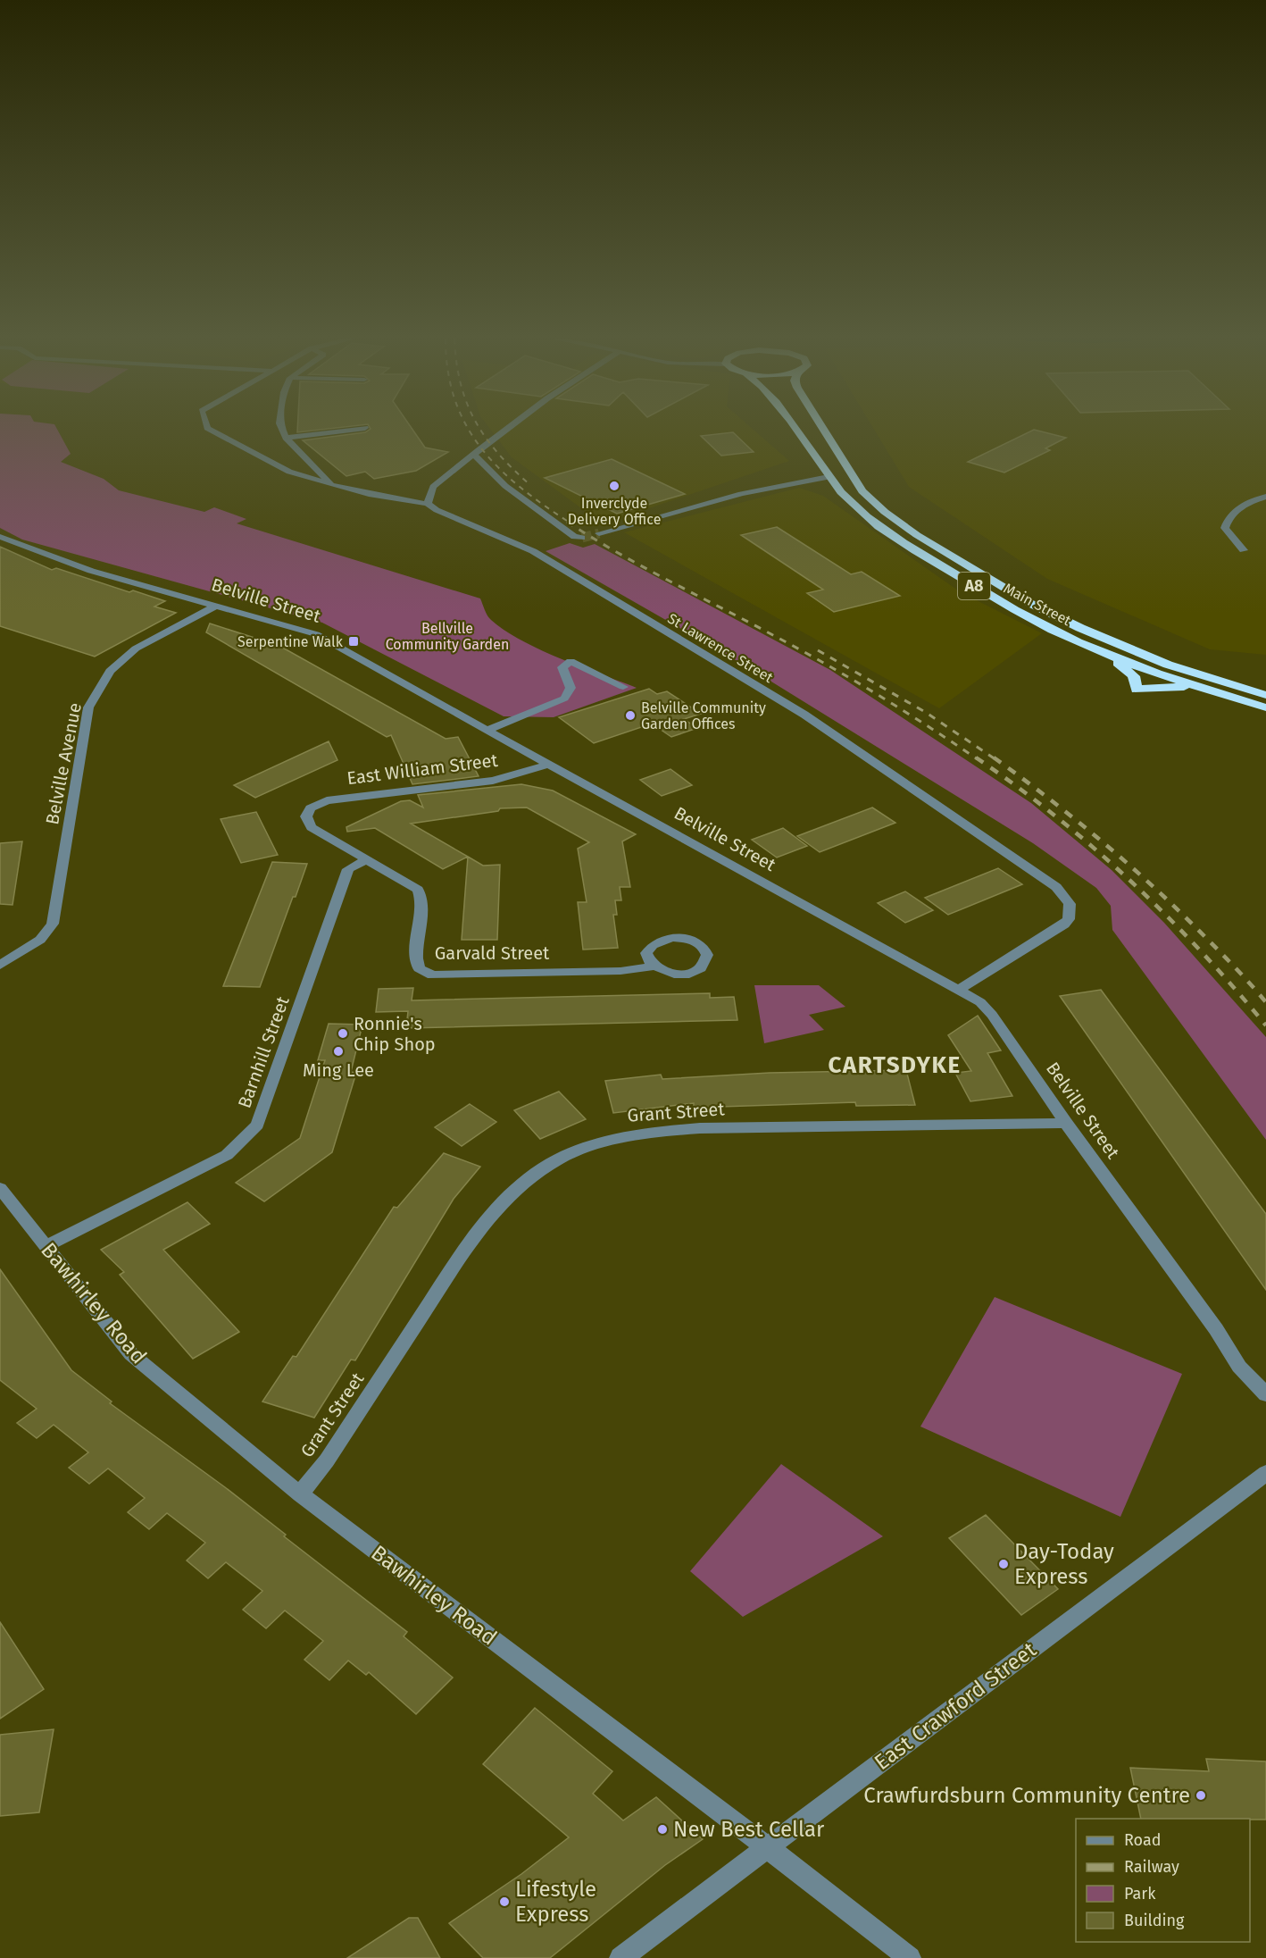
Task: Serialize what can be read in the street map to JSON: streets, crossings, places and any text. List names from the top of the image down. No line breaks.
{"streets":{"highway":["A8","Main Street"],"street":["Belville Street","St Lawrence Street","Belville Avenue","East William Street","Garvald Street","Barnhill Street","Grant Street","Bawhirley Road","East Crawford Street"]},"crossings":[["Belville Street","St Lawrence Street"],["Belville Street","Belville Avenue"],["Belville Street","East William Street"],["Belville Street","Grant Street"],["East William Street","Garvald Street"],["Garvald Street","Barnhill Street"],["Barnhill Street","Bawhirley Road"],["Grant Street","Bawhirley Road"],["Bawhirley Road","East Crawford Street"]],"districts":["CARTSDYKE"],"parks":["Bellville Community Garden"],"places":{"other":["Inverclyde Delivery Office","Belville Community Garden Offices","Ronnie's Chip Shop","Ming Lee","Day-Today Express","Crawfurdsburn Community Centre","New Best Cellar","Lifestyle Express"],"transit":["Serpentine Walk"]},"legend":["Road","Railway","Park","Building"]}
